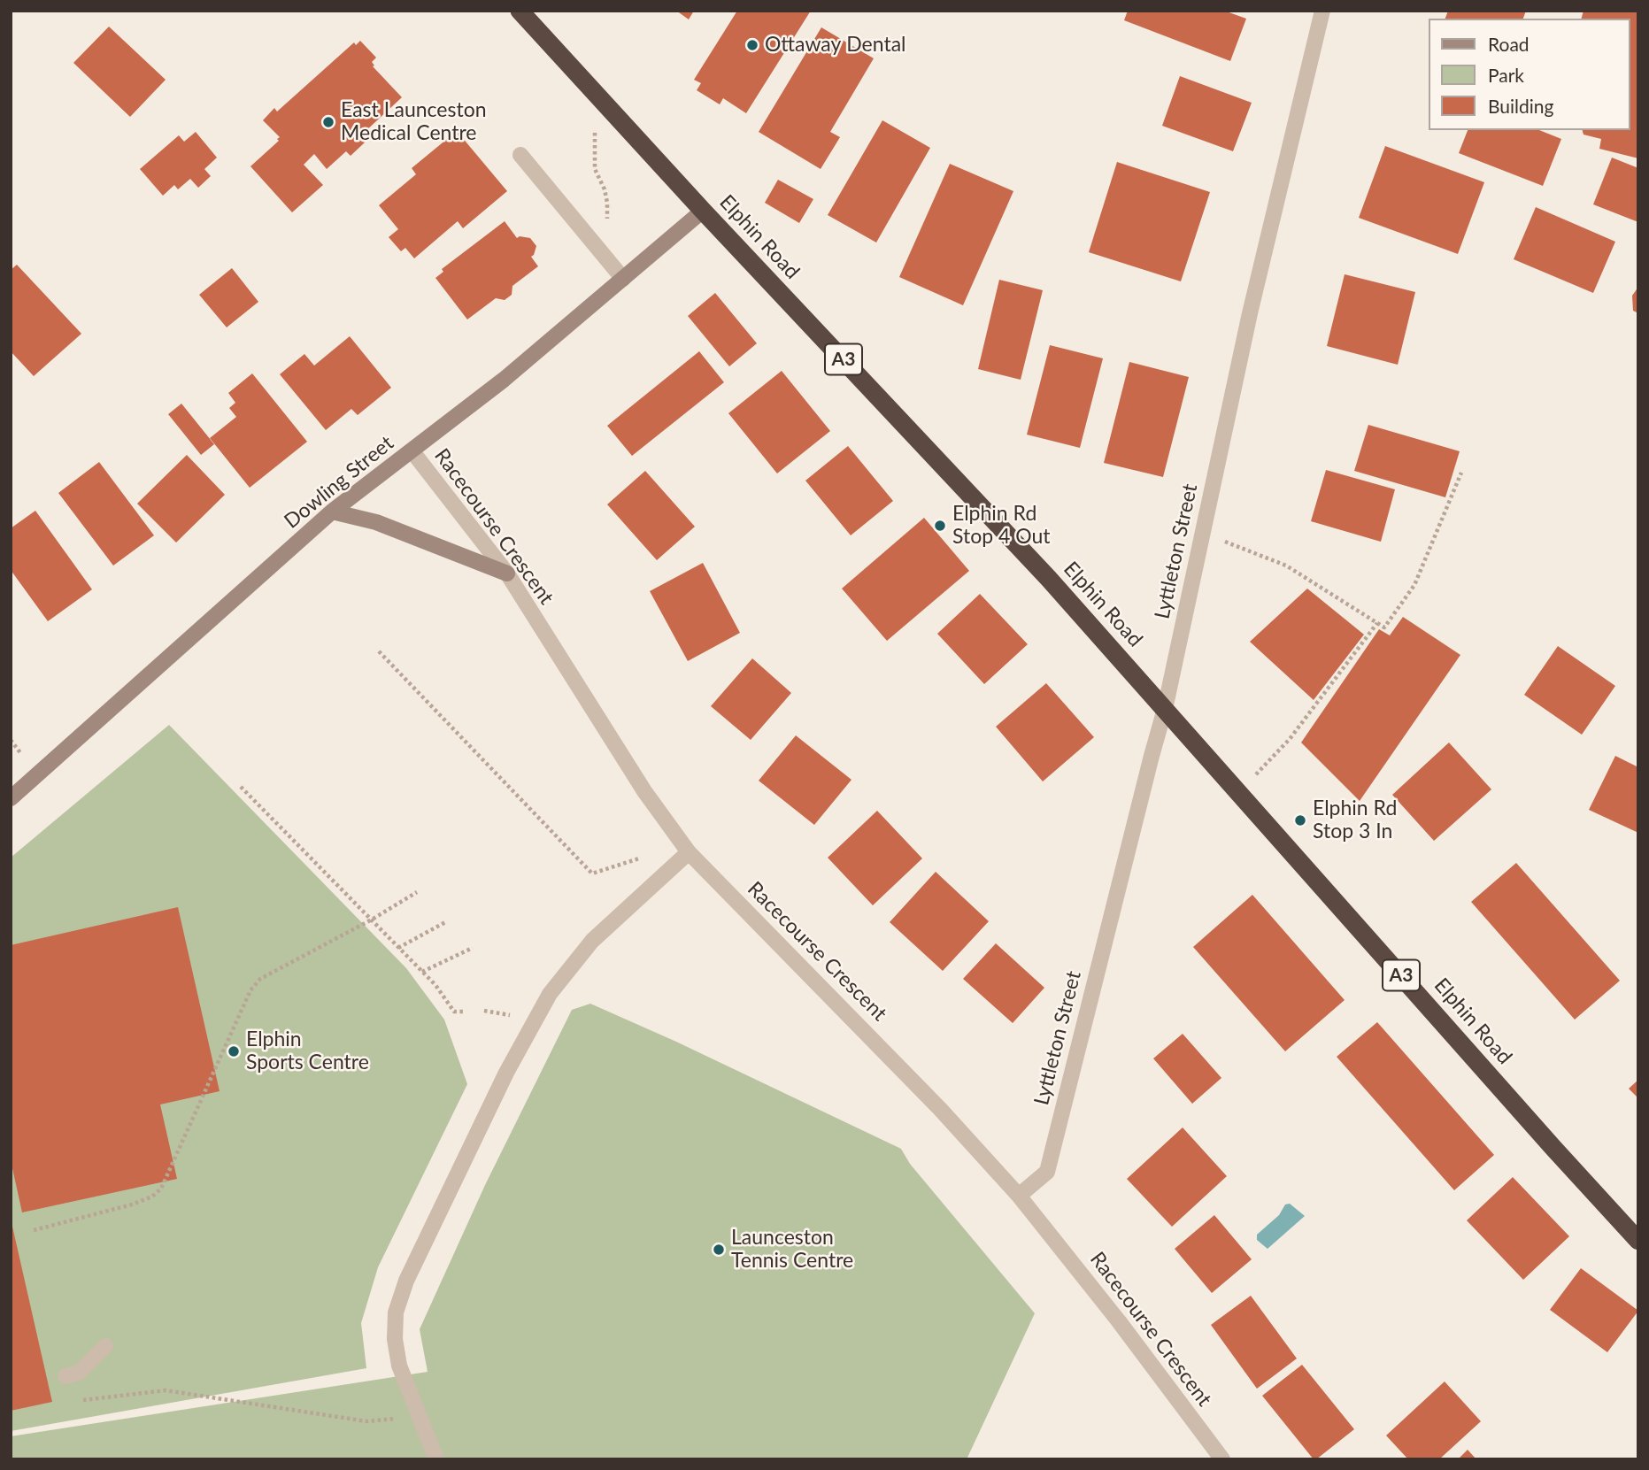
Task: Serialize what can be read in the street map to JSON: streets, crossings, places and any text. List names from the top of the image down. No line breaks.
{"streets":{"highway":["Elphin Road","A3"],"street":["Dowling Street","Racecourse Crescent","Lyttleton Street"]},"crossings":[["Elphin Road","Dowling Street"],["Elphin Road","Lyttleton Street"],["Dowling Street","Racecourse Crescent"],["Racecourse Crescent","Lyttleton Street"]],"places":["Ottaway Dental","East Launceston Medical Centre","Elphin Rd Stop 4 Out","Elphin Rd Stop 3 In","Elphin Sports Centre","Launceston Tennis Centre"],"legend":["Road","Park","Building"]}
